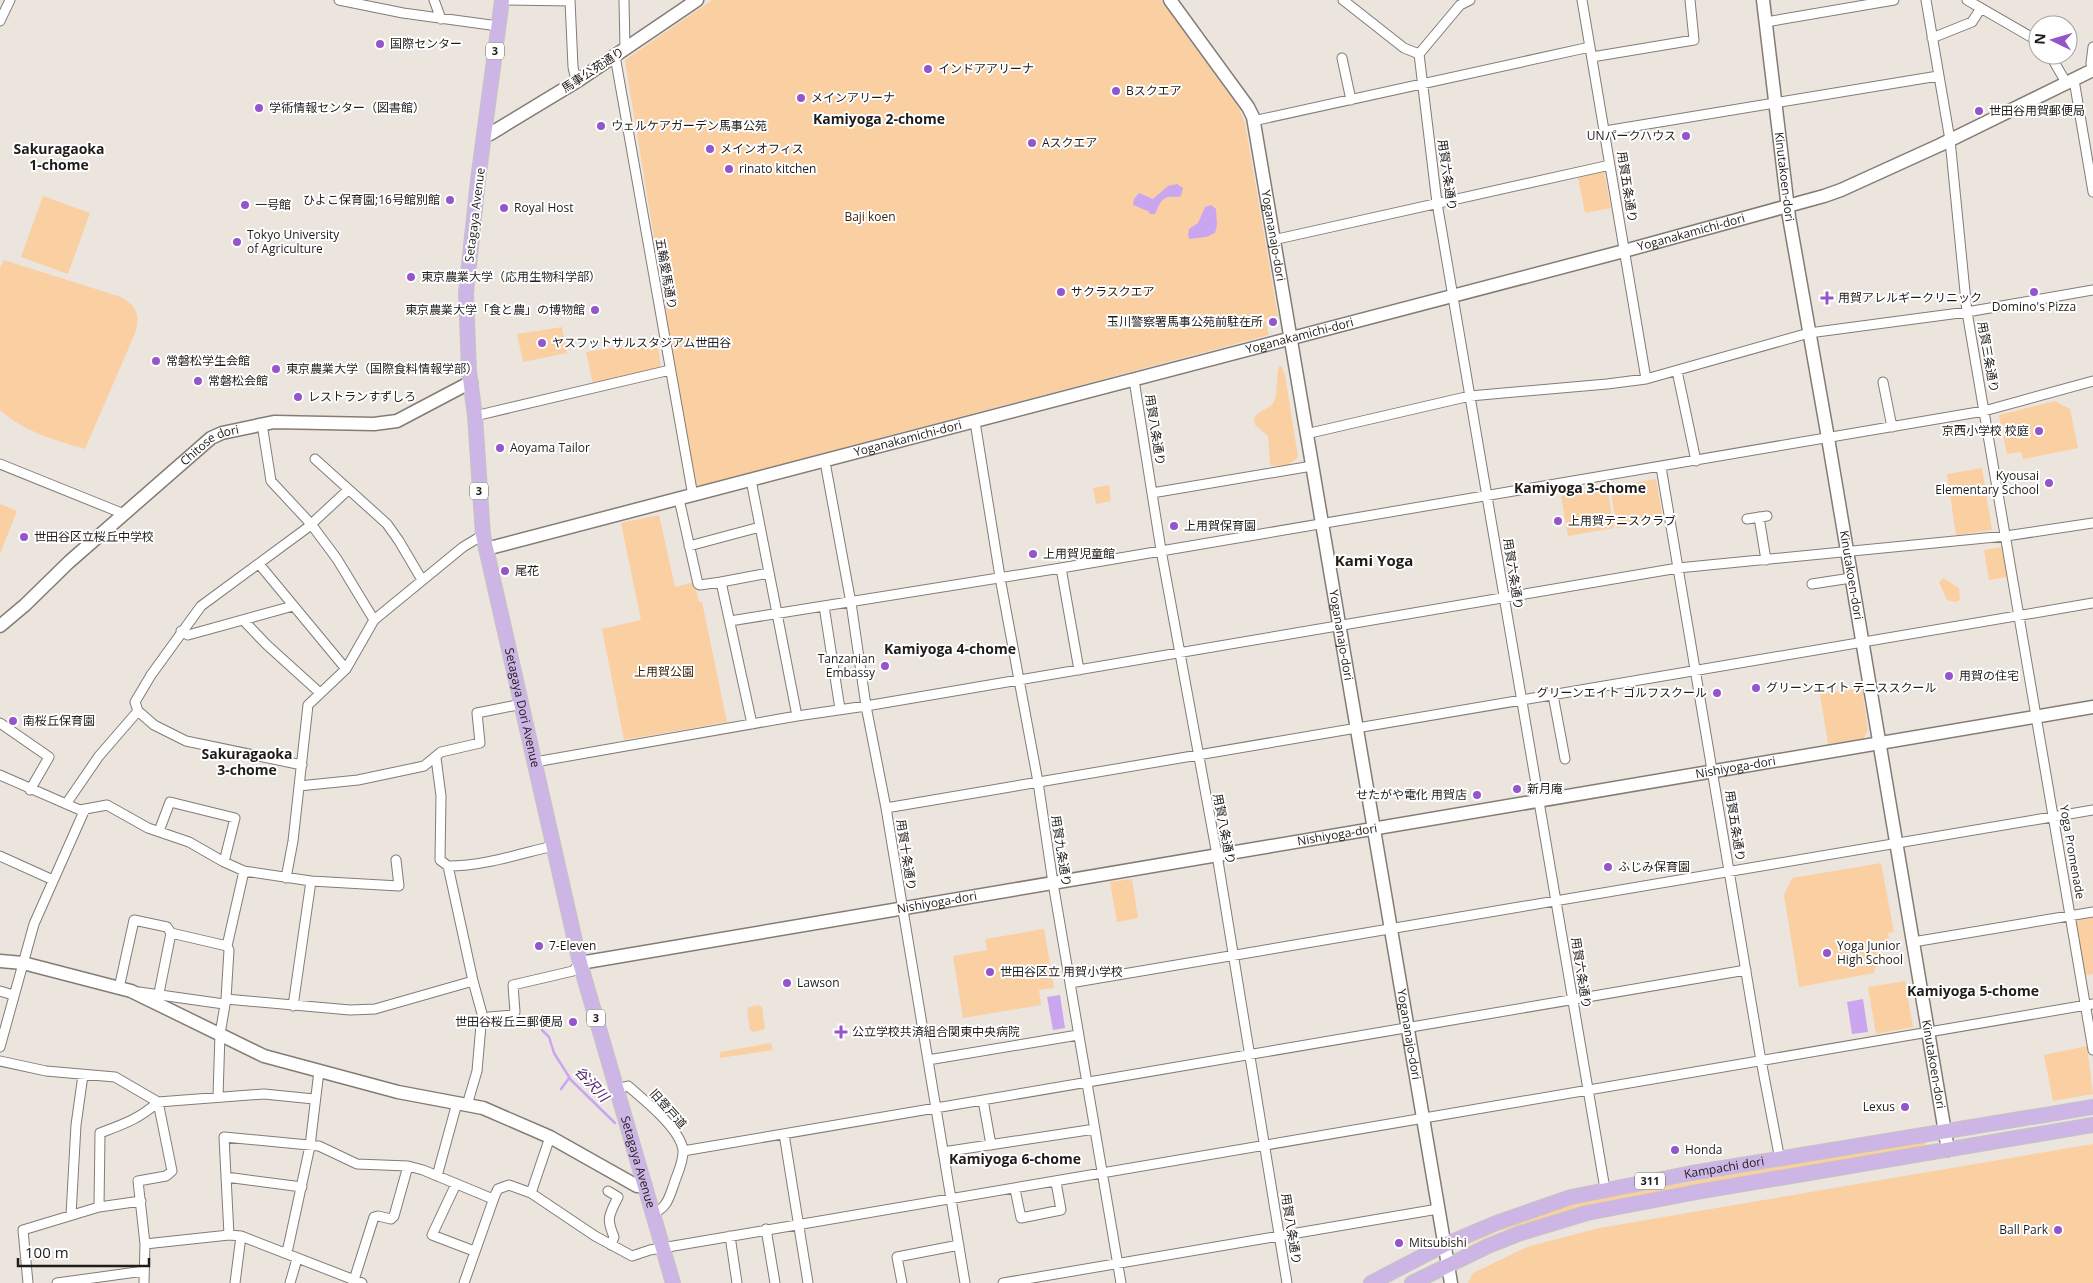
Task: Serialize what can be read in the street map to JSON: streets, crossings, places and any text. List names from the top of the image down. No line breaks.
{"streets":{"main road":["3","Setagaya Avenue","Setagaya Dori Avenue","Kampachi dori","311"],"street":["馬事公苑通り","用賀六条通り","Kinutakoen-dori","用賀五条通り","Yoganakamichi-dori","Yogananajo-dori","五輪愛馬通り","用賀三条通り","用賀八条通り","Chitose dori","Nishiyoga-dori","用賀九条通り","Yoga Promenade","用賀十条通り","旧登戸道"]},"crossings":[["馬事公苑通り","Setagaya Avenue"],["馬事公苑通り","五輪愛馬通り"],["用賀六条通り","Yoganakamichi-dori"],["用賀六条通り","Nishiyoga-dori"],["用賀六条通り","Kampachi dori"],["Kinutakoen-dori","Yoganakamichi-dori"],["Kinutakoen-dori","Nishiyoga-dori"],["Kinutakoen-dori","Kampachi dori"],["用賀五条通り","Yoganakamichi-dori"],["用賀五条通り","Nishiyoga-dori"],["用賀五条通り","Kampachi dori"],["Setagaya Avenue","Yoganakamichi-dori"],["Setagaya Avenue","Chitose dori"],["Setagaya Avenue","Setagaya Dori Avenue"],["Setagaya Avenue","Nishiyoga-dori"],["Setagaya Avenue","旧登戸道"],["Yoganakamichi-dori","Yogananajo-dori"],["Yoganakamichi-dori","五輪愛馬通り"],["Yoganakamichi-dori","用賀三条通り"],["Yoganakamichi-dori","用賀八条通り"],["Yoganakamichi-dori","Setagaya Dori Avenue"],["Yoganakamichi-dori","用賀九条通り"],["Yoganakamichi-dori","用賀十条通り"],["Yogananajo-dori","Nishiyoga-dori"],["Yogananajo-dori","Kampachi dori"],["用賀三条通り","Nishiyoga-dori"],["用賀三条通り","Yoga Promenade"],["用賀八条通り","Nishiyoga-dori"],["Setagaya Dori Avenue","Nishiyoga-dori"],["Nishiyoga-dori","用賀九条通り"],["Nishiyoga-dori","Yoga Promenade"],["Nishiyoga-dori","用賀十条通り"]],"districts":["Kamiyoga 2-chome","Sakuragaoka 1-chome","Kamiyoga 3-chome","Kami Yoga","Kamiyoga 4-chome","Sakuragaoka 3-chome","Kamiyoga 5-chome","Kamiyoga 6-chome"],"water":["谷沢川"],"parks":["Baji koen","上用賀公園"],"places":{"other":["国際センター","インドアアリーナ","Bスクエア","メインアリーナ","学術情報センター（図書館）","世田谷用賀郵便局","ウェルケアガーデン馬事公苑","UNパークハウス","Aスクエア","メインオフィス","rinato kitchen","ひよこ保育園;16号館別館","一号館","Royal Host","Tokyo University of Agriculture","東京農業大学（応用生物科学部）","サクラスクエア","Domino's Pizza","東京農業大学「食と農」の博物館","玉川警察署馬事公苑前駐在所","ヤスフットサルスタジアム世田谷","常磐松学生会館","東京農業大学（国際食料情報学部）","常磐松会館","レストランすずしろ","京西小学校 校庭","Aoyama Tailor","Kyousai Elementary School","上用賀テニスクラブ","上用賀保育園","世田谷区立桜丘中学校","上用賀児童館","尾花","Tanzanian Embassy","用賀の住宅","グリーンエイト テニススクール","グリーンエイト ゴルフスクール","南桜丘保育園","新月庵","せたがや電化 用賀店","ふじみ保育園","7-Eleven","Yoga Junior High School","世田谷区立 用賀小学校","Lawson","世田谷桜丘三郵便局","Lexus","Honda","Ball Park","Mitsubishi"],"health":["用賀アレルギークリニック","公立学校共済組合関東中央病院"]},"scale_bar":"100 m","north":"left"}
